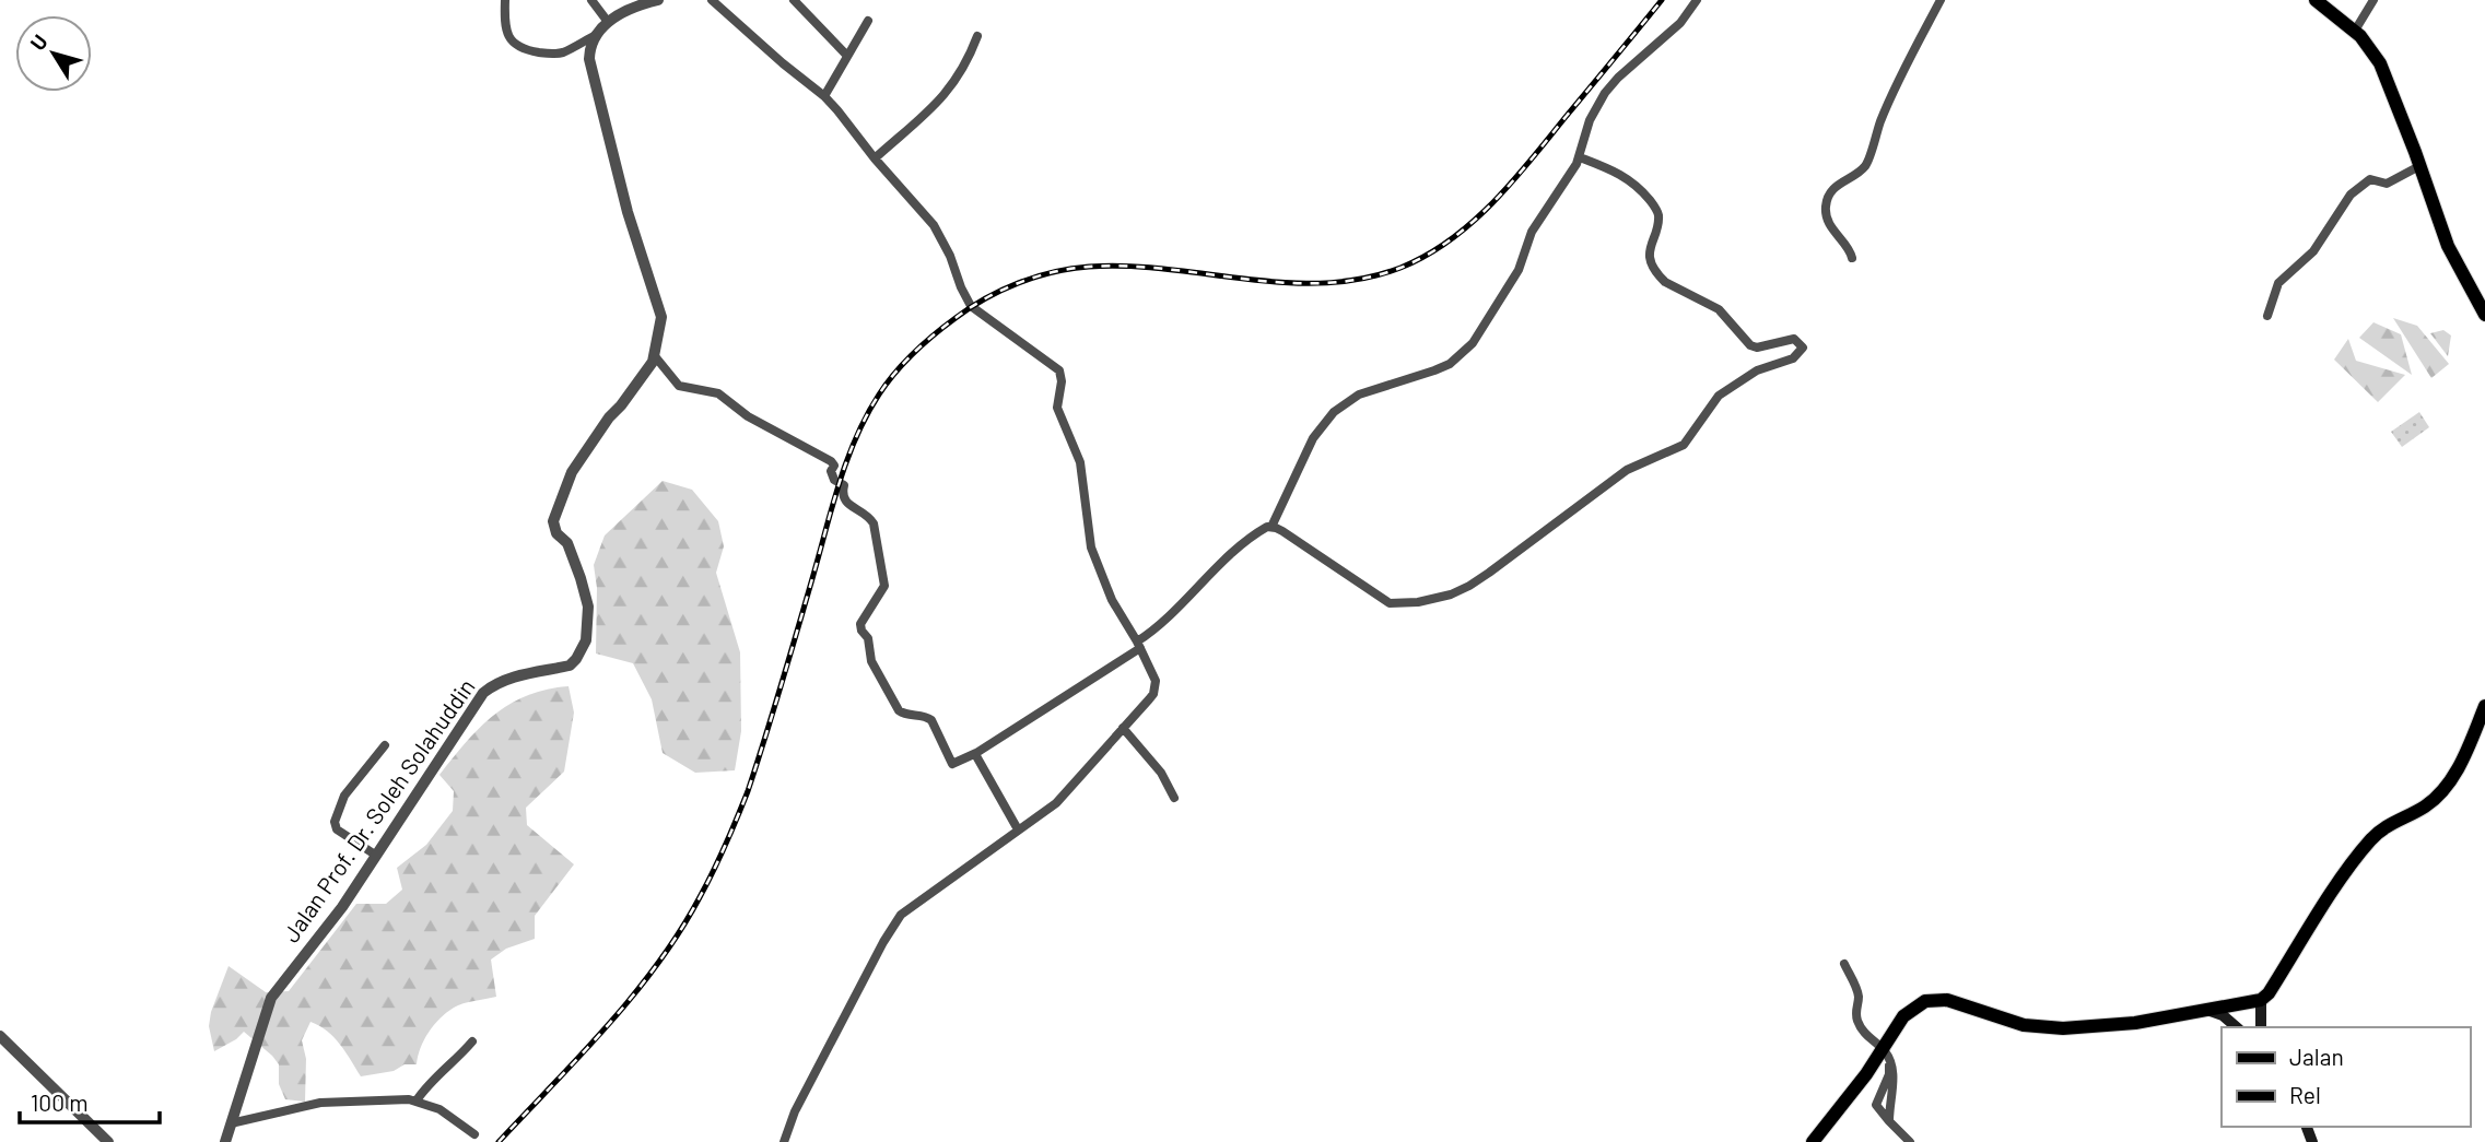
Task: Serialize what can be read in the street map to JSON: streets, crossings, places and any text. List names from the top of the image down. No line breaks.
{"streets":{"street":["Jalan Prof. Dr. Soleh Solahuddin"]},"legend":["Jalan","Rel"],"scale_bar":"100 m","north":"top left"}
